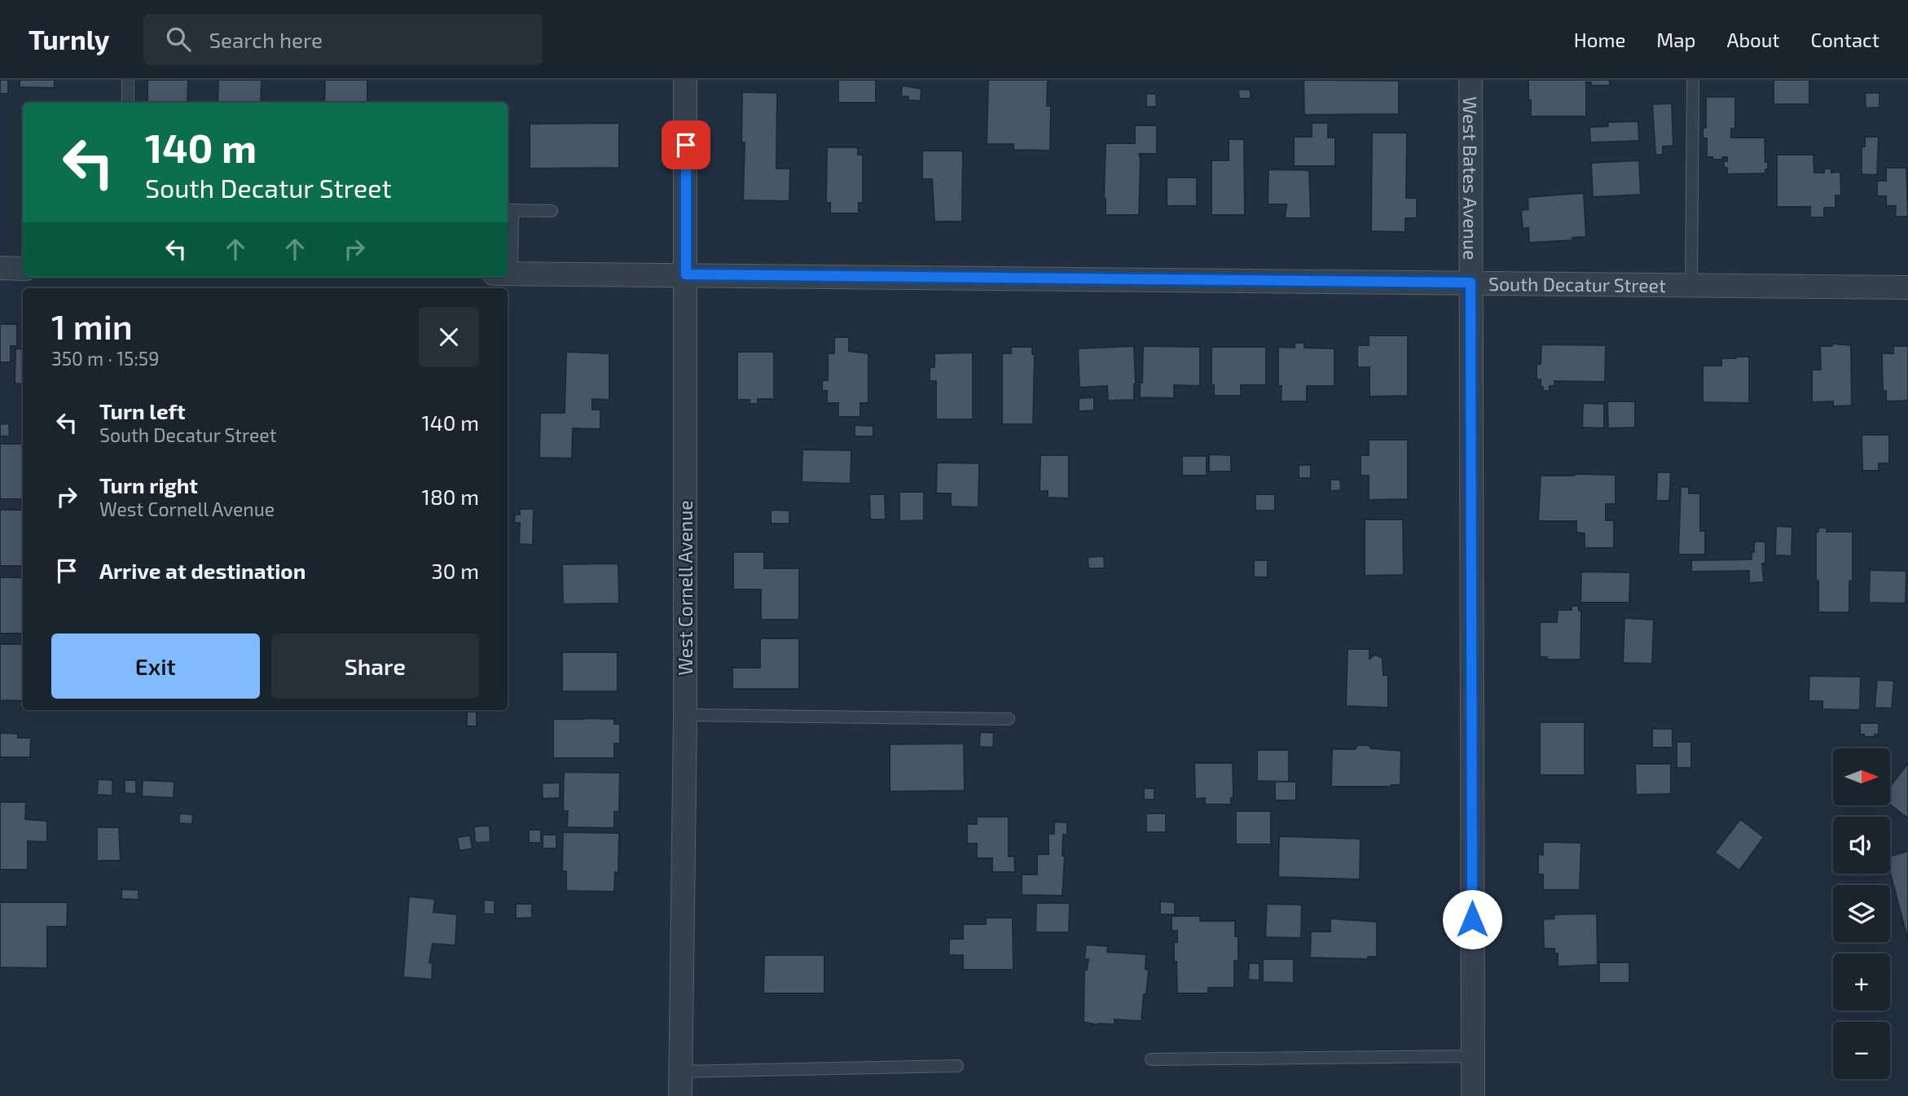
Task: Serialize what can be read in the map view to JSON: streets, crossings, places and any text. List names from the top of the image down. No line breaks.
{"streets":{"street":["West Bates Avenue","South Decatur Street","West Cornell Avenue"]},"crossings":[["West Bates Avenue","South Decatur Street"],["South Decatur Street","West Cornell Avenue"]],"north":"right","page":{"header":"Turnly","search":"Search here","nav":["Home","Map","About","Contact"],"turn":["140 m","South Decatur Street"],"heading":["1 min","350 m · 15:59"],"list":[{"name":"Turn left","note":"South Decatur Street","value":"140 m"},{"name":"Turn right","note":"West Cornell Avenue","value":"180 m"},{"name":"Arrive at destination","value":"30 m"}],"buttons":["Exit","Share"],"map_buttons":["+","−"]}}
